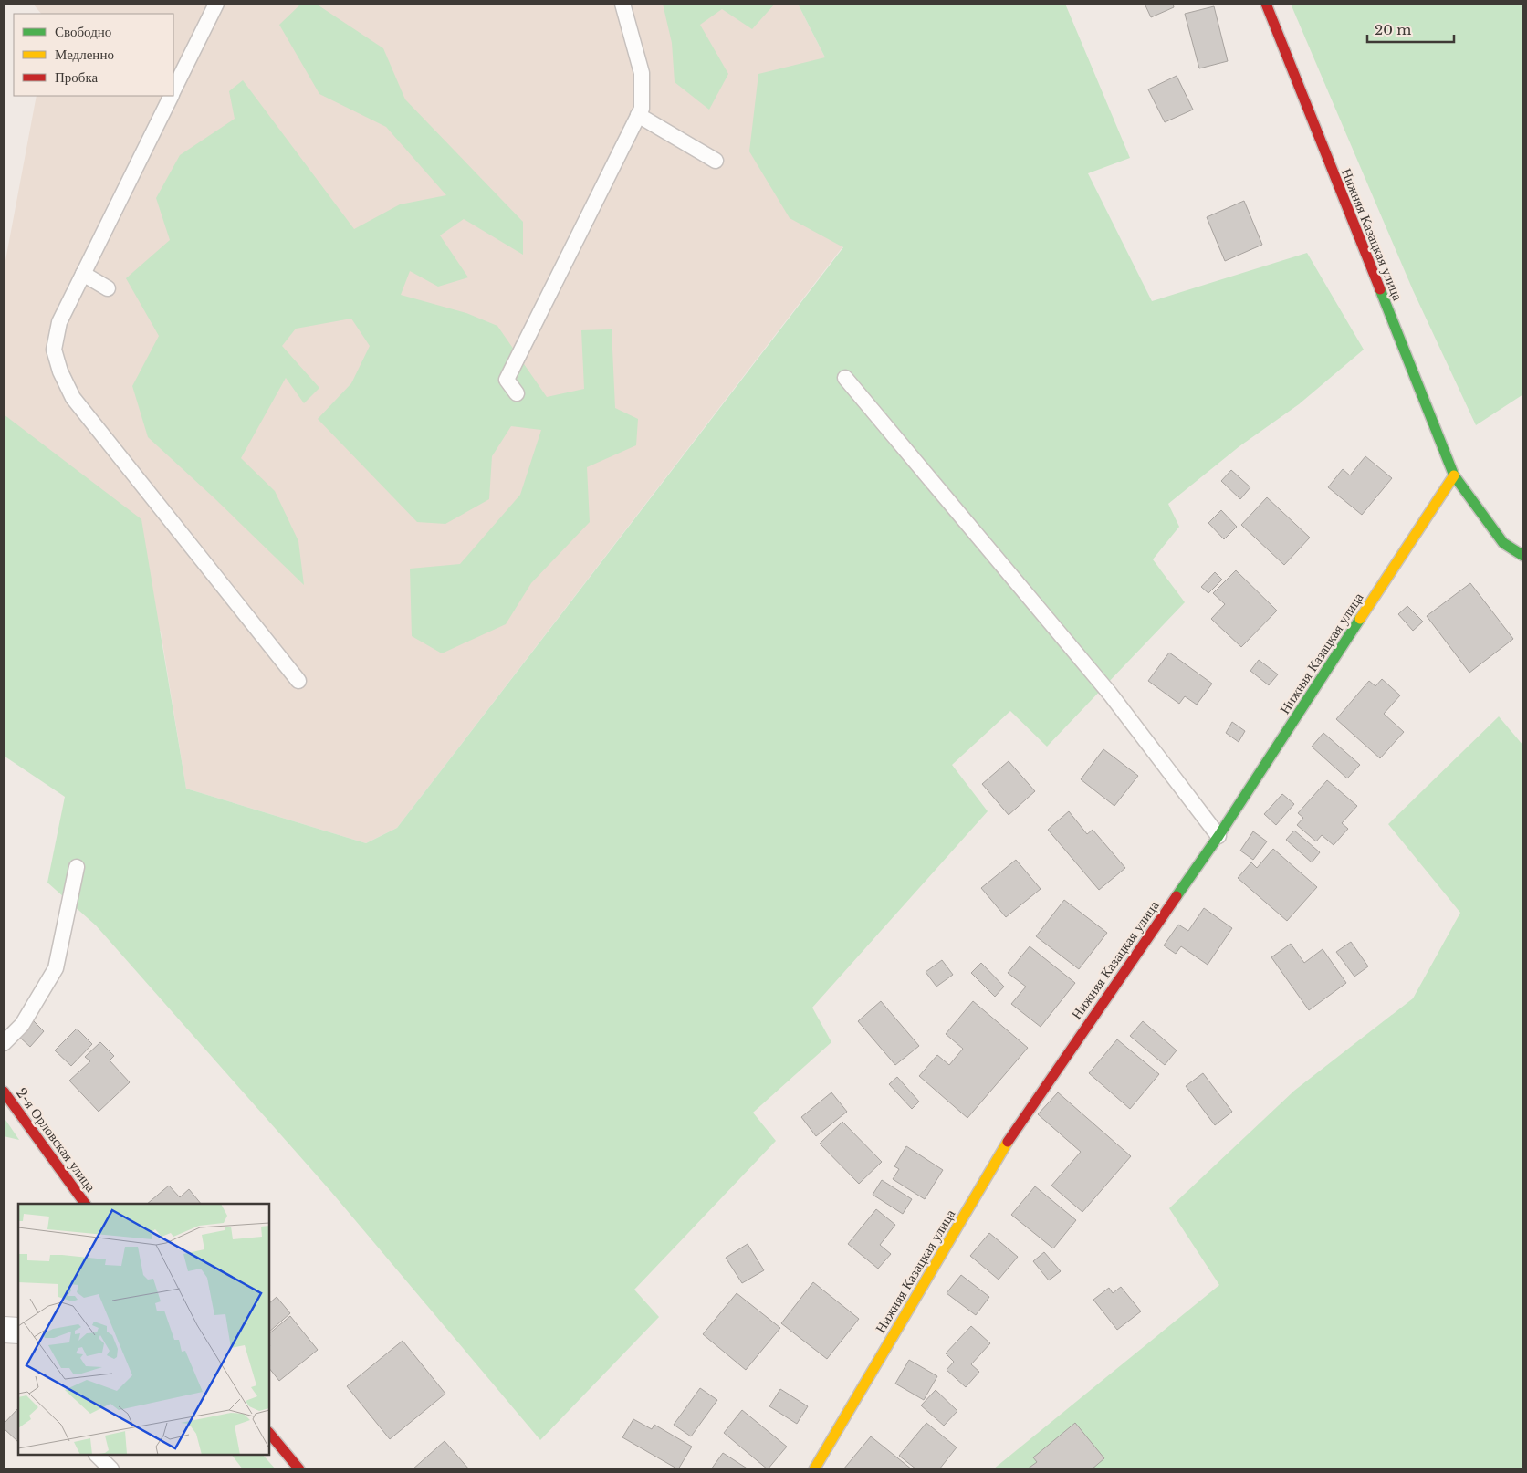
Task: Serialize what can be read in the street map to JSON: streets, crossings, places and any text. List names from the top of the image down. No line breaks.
{"streets":{"street":["Нижняя Казацкая улица","2-я Орловская улица"]},"legend":["Свободно","Медленно","Пробка"],"scale_bar":"20 m"}
